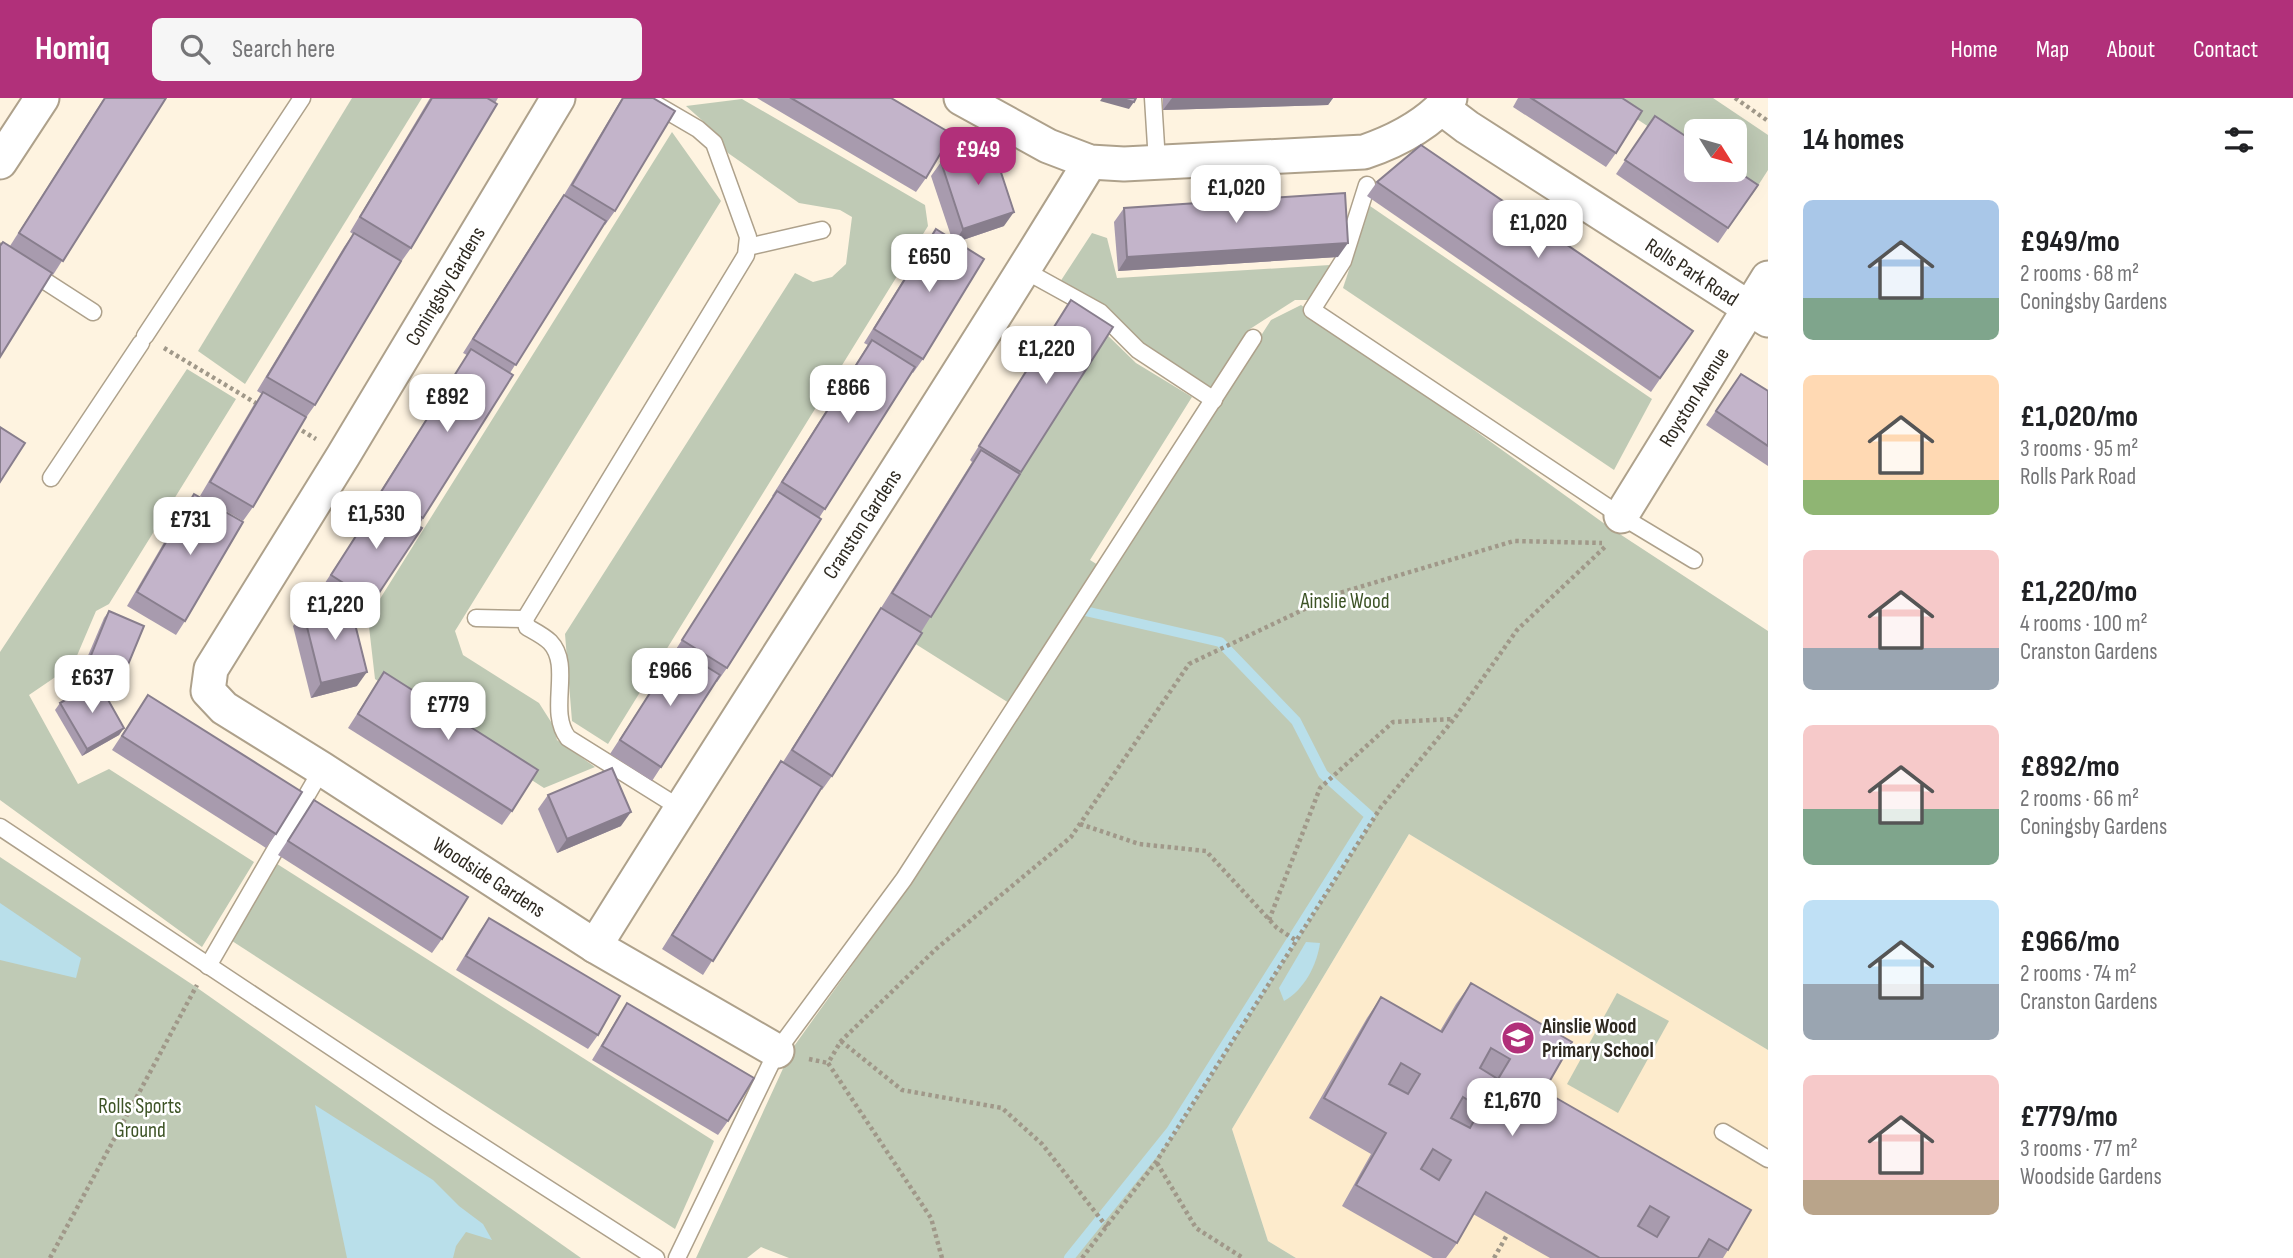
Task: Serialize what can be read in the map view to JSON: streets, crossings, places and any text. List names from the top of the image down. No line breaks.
{"streets":{"street":["Rolls Park Road","Coningsby Gardens","Royston Avenue","Cranston Gardens","Woodside Gardens"]},"crossings":[["Rolls Park Road","Royston Avenue"],["Coningsby Gardens","Woodside Gardens"],["Cranston Gardens","Woodside Gardens"]],"parks":["Ainslie Wood","Rolls Sports Ground"],"places":{"school or university":["Ainslie Wood Primary School"]},"north":"bottom right","page":{"header":"Homiq","search":"Search here","nav":["Home","Map","About","Contact"],"heading":"14 homes","price":["£949","£1,020","£1,020","£650","£1,220","£866","£892","£1,530","£731","£1,220","£966","£637","£779","£1,670"],"list":[{"name":"£949/mo","note":"2 rooms · 68 m² · Coningsby Gardens"},{"name":"£1,020/mo","note":"3 rooms · 95 m² · Rolls Park Road"},{"name":"£1,220/mo","note":"4 rooms · 100 m² · Cranston Gardens"},{"name":"£892/mo","note":"2 rooms · 66 m² · Coningsby Gardens"},{"name":"£966/mo","note":"2 rooms · 74 m² · Cranston Gardens"},{"name":"£779/mo","note":"3 rooms · 77 m² · Woodside Gardens"}]}}
